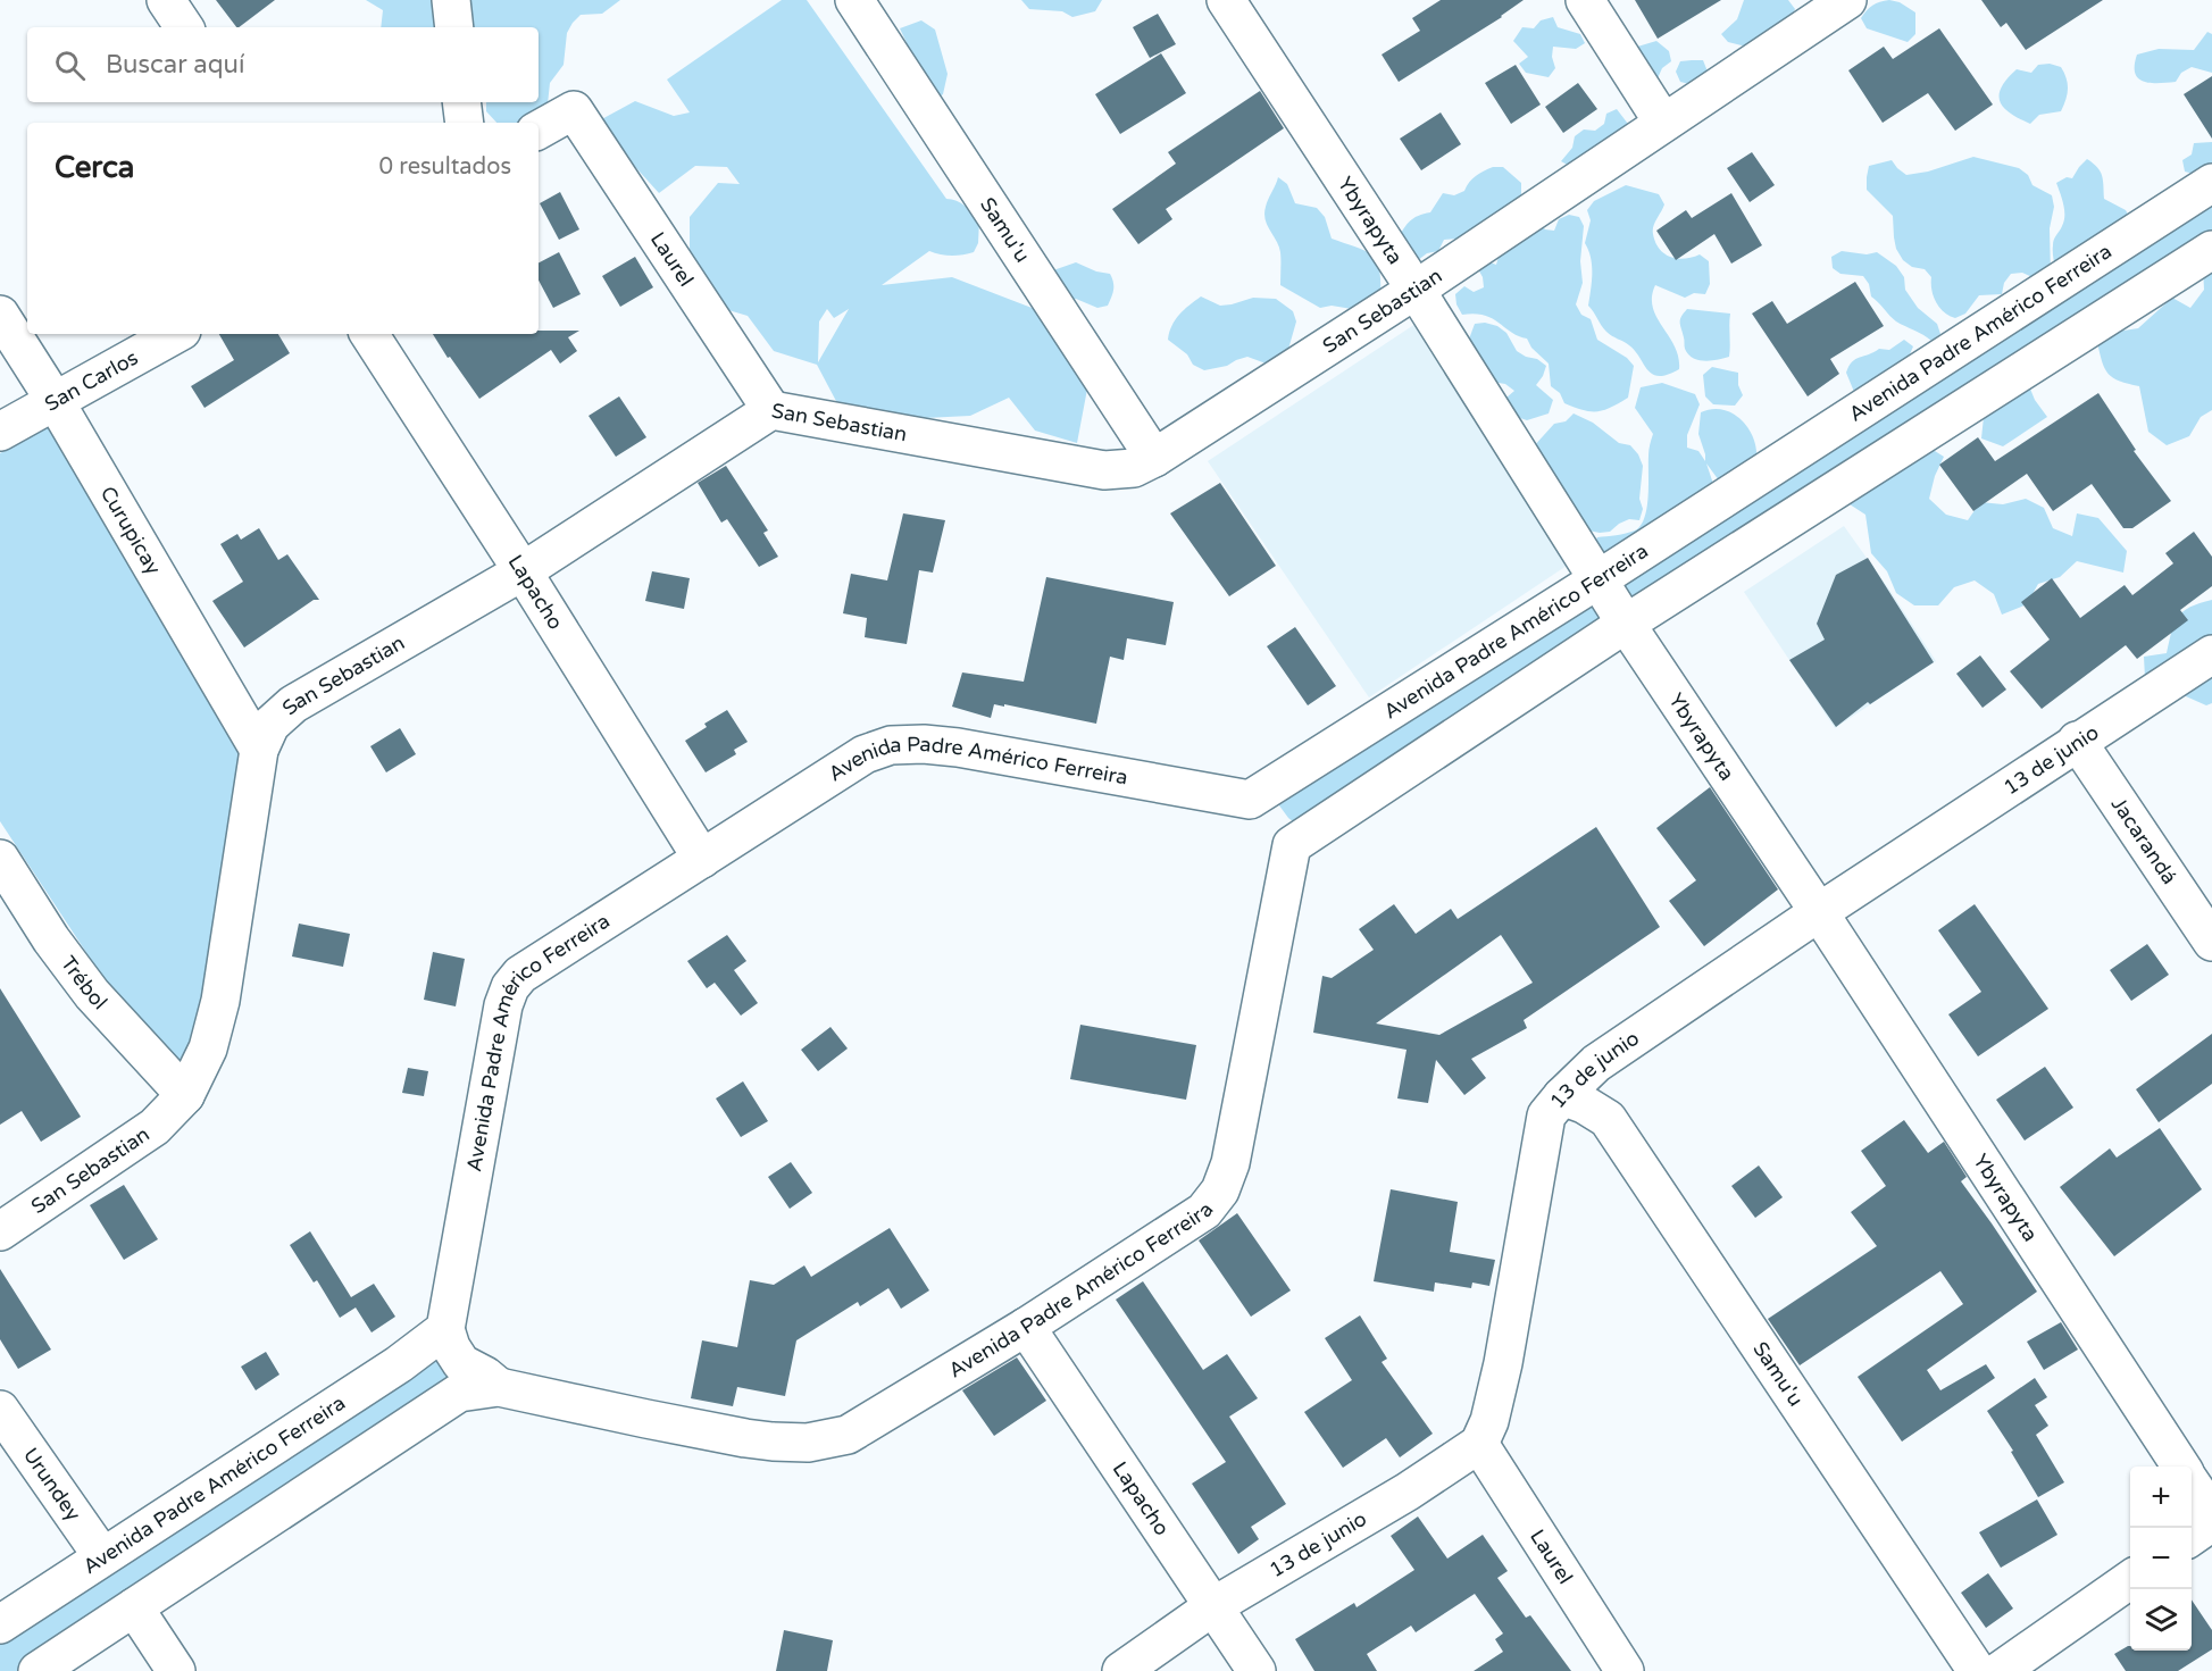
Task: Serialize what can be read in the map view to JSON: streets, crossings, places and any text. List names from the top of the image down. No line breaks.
{"streets":{"street":["Ybyrapyta","Samu'u","Laurel","San Sebastian","Avenida Padre Américo Ferreira","San Carlos","Curupicay","Lapacho","13 de junio","Jacarandá","Trébol","Urundey"]},"crossings":[["Ybyrapyta","San Sebastian"],["Ybyrapyta","Avenida Padre Américo Ferreira"],["Ybyrapyta","13 de junio"],["Samu'u","San Sebastian"],["Samu'u","13 de junio"],["Laurel","San Sebastian"],["Laurel","13 de junio"],["San Sebastian","Curupicay"],["San Sebastian","Lapacho"],["San Sebastian","Trébol"],["Avenida Padre Américo Ferreira","Lapacho"],["Avenida Padre Américo Ferreira","Urundey"],["San Carlos","Curupicay"],["Lapacho","13 de junio"],["13 de junio","Jacarandá"]],"page":{"search":"Buscar aquí","heading":["Cerca","0 resultados"],"map_buttons":["+","−"]}}
